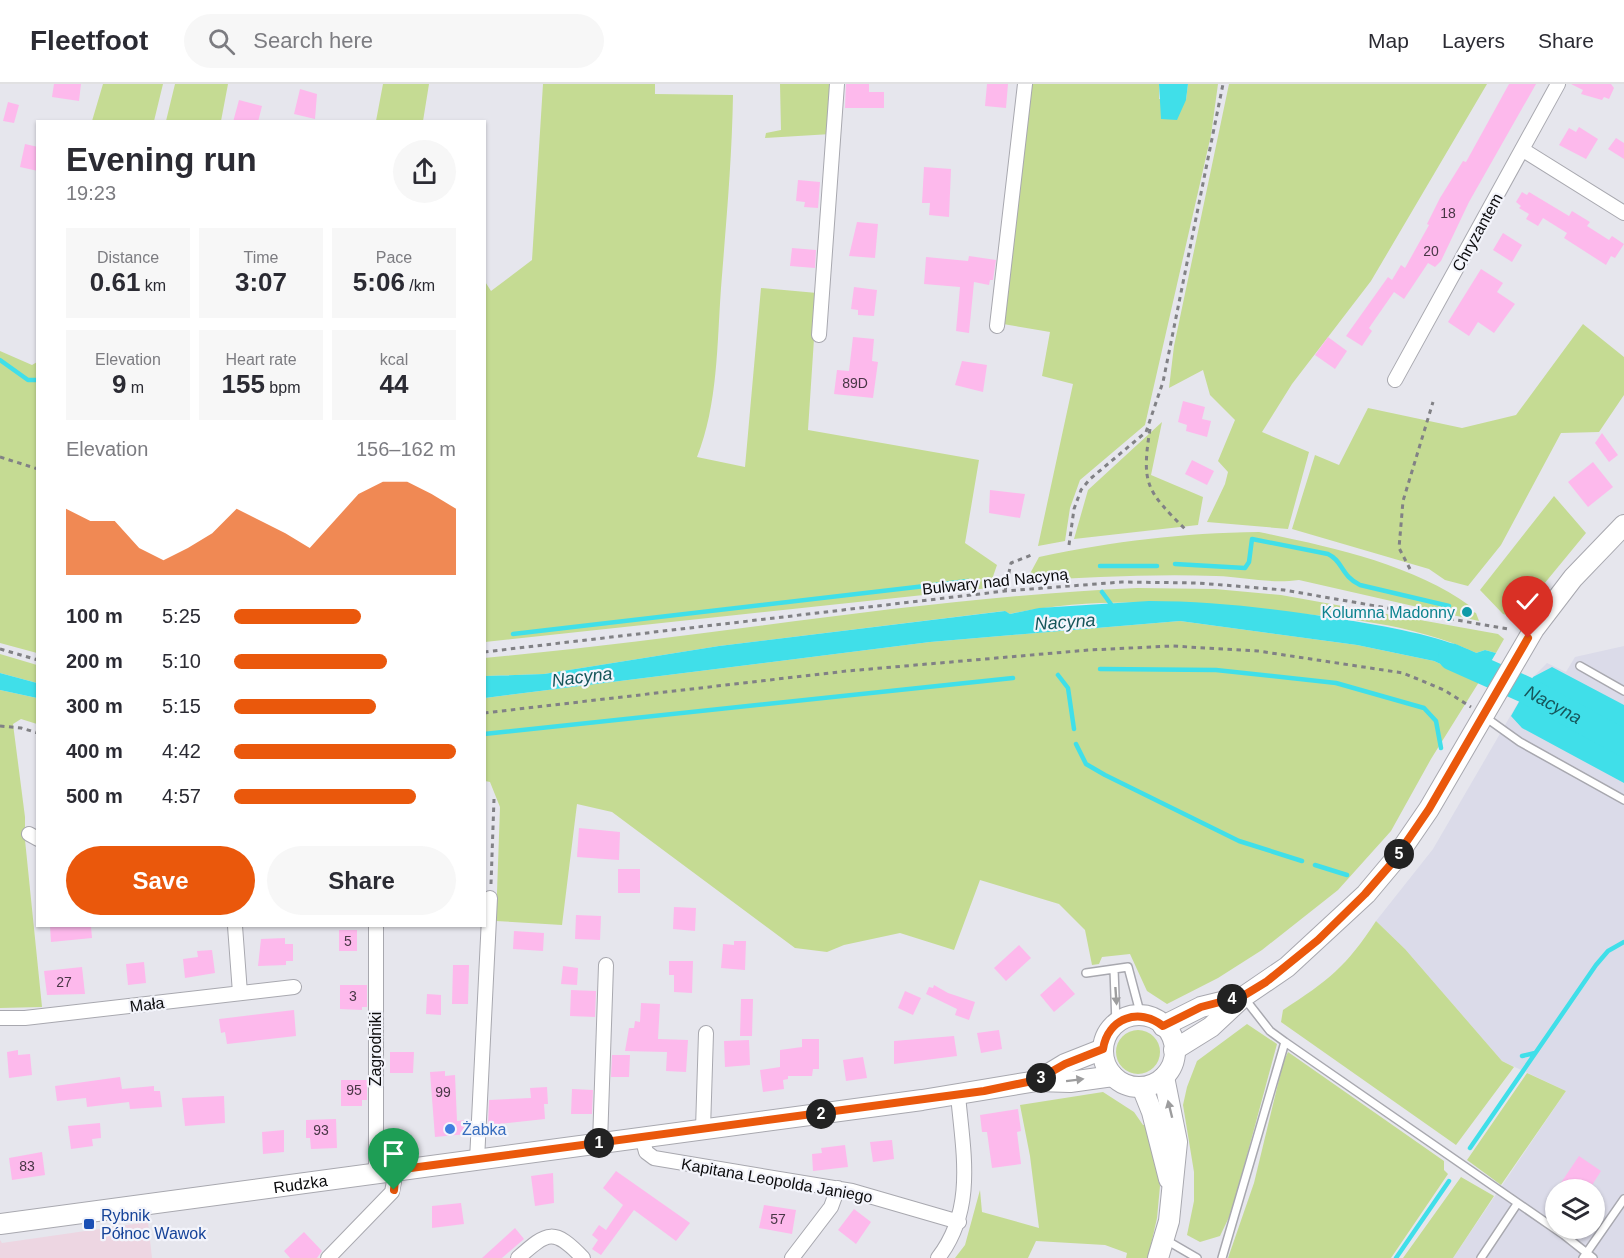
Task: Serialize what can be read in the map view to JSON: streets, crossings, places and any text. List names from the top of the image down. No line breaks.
{"streets":{"main road":["Rudzka"],"street":["Chryzantem","Mała","Zagrodniki","Kapitana Leopolda Janiego"],"path":["Bulwary nad Nacyną"]},"crossings":[["Zagrodniki","Rudzka"],["Kapitana Leopolda Janiego","Rudzka"]],"water":["Nacyna"],"places":{"other":["Kolumna Madonny","Żabka"],"transit":["Rybnik Północ Wawok"]},"house_numbers":["18","20","89D","5","27","3","95","99","93","83","57"],"page":{"header":"Fleetfoot","search":"Search here","nav":["Map","Layers","Share"],"heading":["Evening run","19:23"],"stats":[["Distance","0.61 km"],["Time","3:07"],["Pace","5:06 /km"],["Elevation","9 m"],["Heart rate","155 bpm"],["kcal","44"]],"chart":["Elevation","156–162 m"],"list":[{"name":"100 m","note":"5:25"},{"name":"200 m","note":"5:10"},{"name":"300 m","note":"5:15"},{"name":"400 m","note":"4:42"},{"name":"500 m","note":"4:57"}],"buttons":["Save","Share"],"pins":["5","4","3","2","1"]}}
